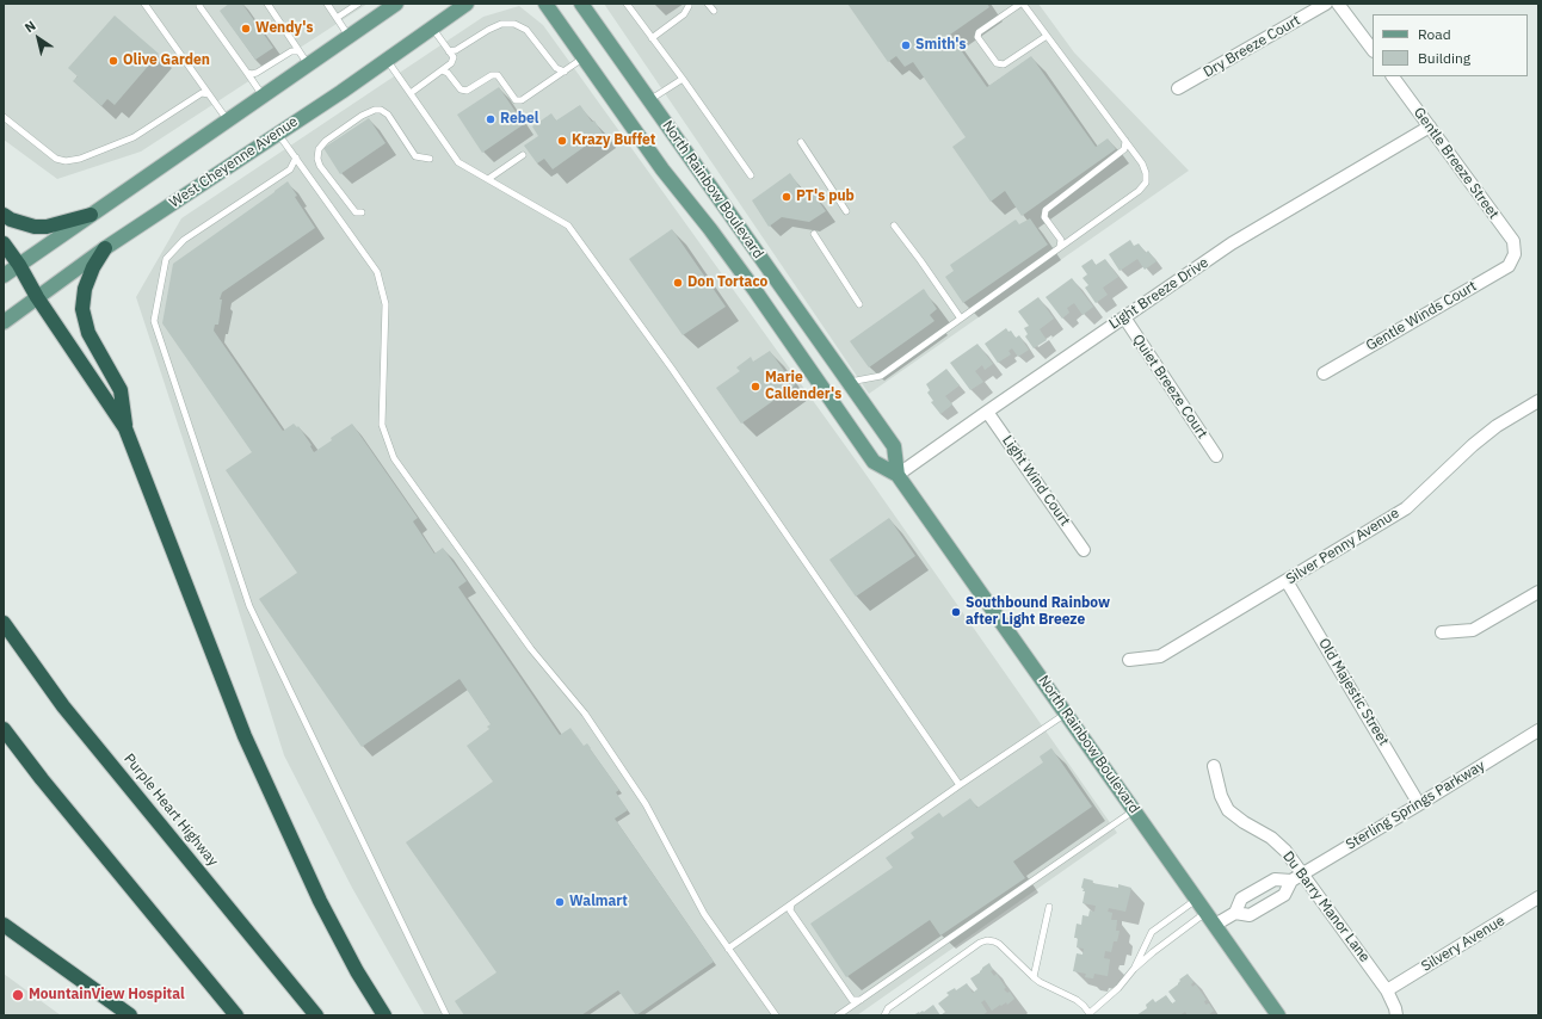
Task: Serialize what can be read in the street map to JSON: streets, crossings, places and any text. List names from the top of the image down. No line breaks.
{"streets":{"highway":["Purple Heart Highway"],"main road":["West Cheyenne Avenue","North Rainbow Boulevard"],"street":["Dry Breeze Court","Gentle Breeze Street","Light Breeze Drive","Gentle Winds Court","Quiet Breeze Court","Light Wind Court","Silver Penny Avenue","Old Majestic Street","Sterling Springs Parkway","Du Barry Manor Lane","Silvery Avenue"]},"crossings":[["Gentle Breeze Street","Light Breeze Drive"],["Gentle Breeze Street","Gentle Winds Court"],["North Rainbow Boulevard","Light Breeze Drive"],["North Rainbow Boulevard","Sterling Springs Parkway"],["Light Breeze Drive","Quiet Breeze Court"],["Light Breeze Drive","Light Wind Court"],["Silver Penny Avenue","Old Majestic Street"],["Old Majestic Street","Sterling Springs Parkway"],["Sterling Springs Parkway","Du Barry Manor Lane"],["Du Barry Manor Lane","Silvery Avenue"]],"places":["Wendy's","Smith's","Olive Garden","Rebel","Krazy Buffet","PT's pub","Don Tortaco","Marie Callender's","Southbound Rainbow after Light Breeze","Walmart","MountainView Hospital"],"legend":["Road","Building"],"north":"top left"}
